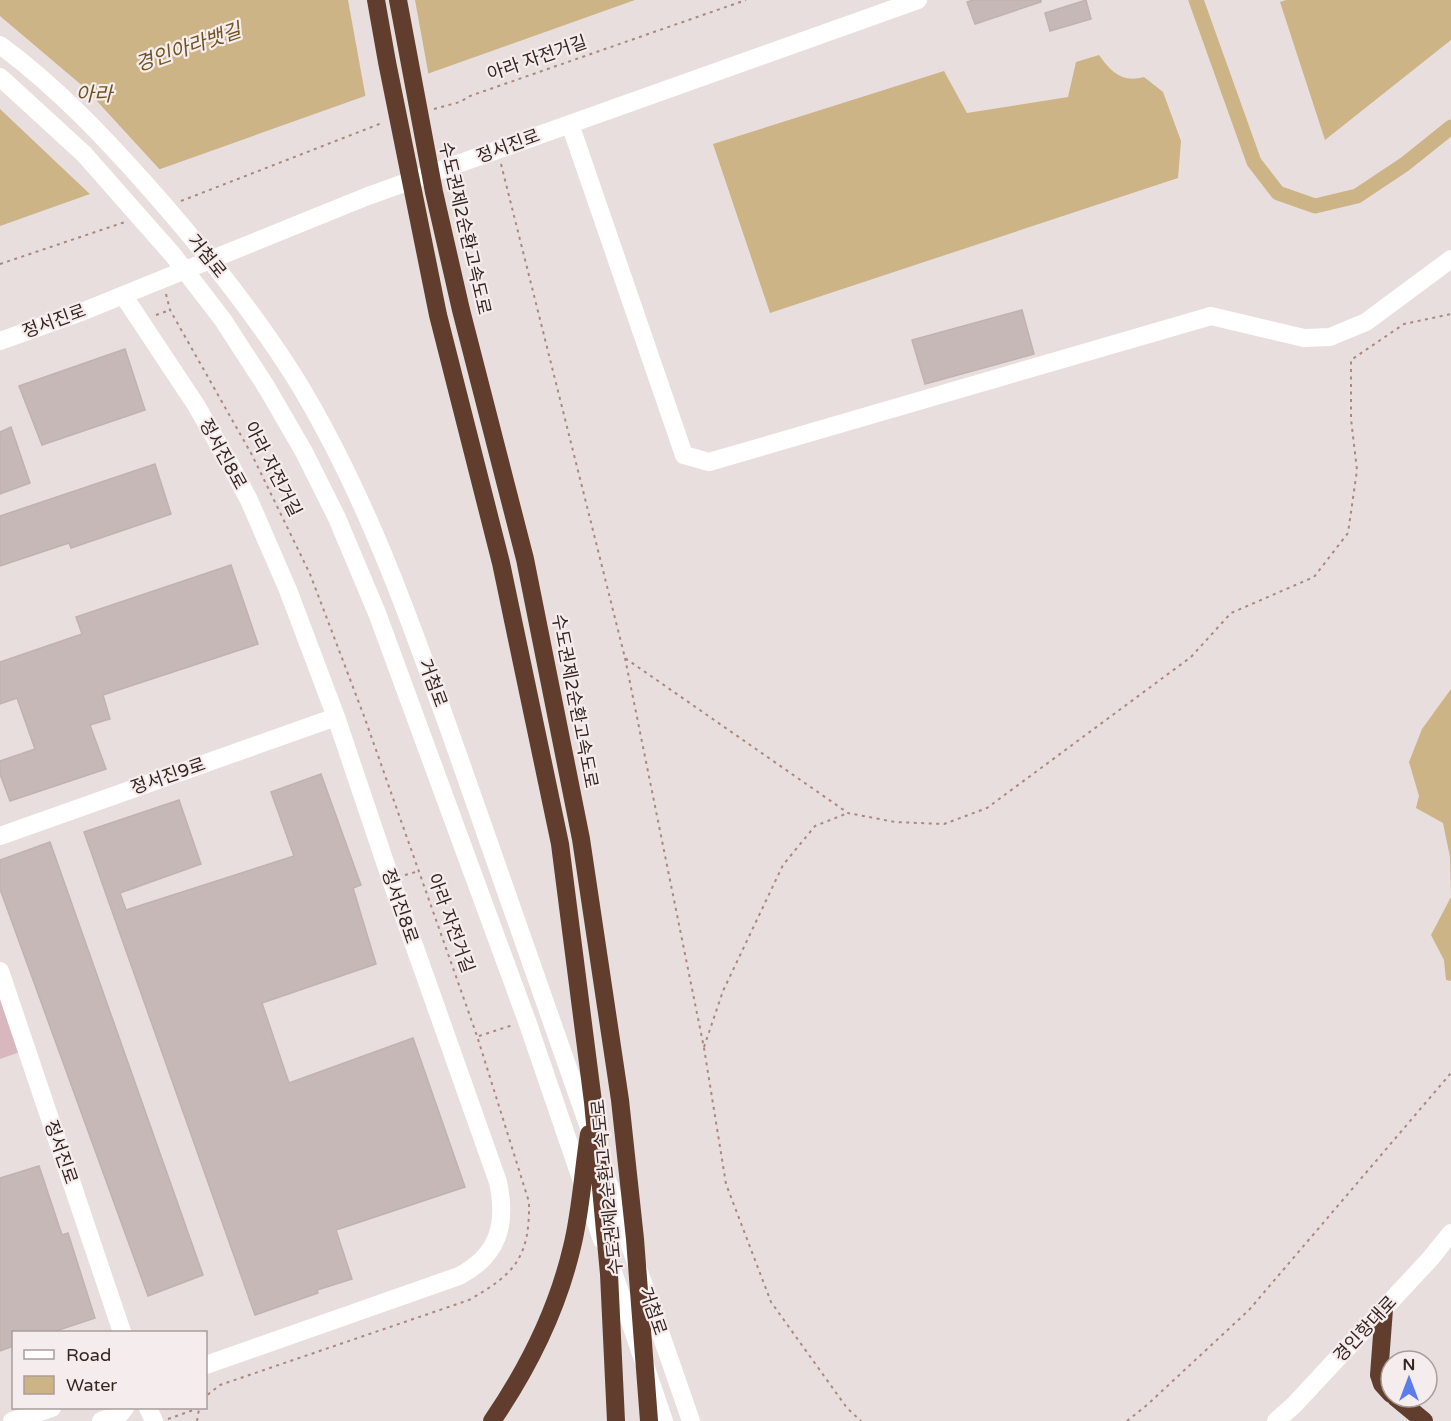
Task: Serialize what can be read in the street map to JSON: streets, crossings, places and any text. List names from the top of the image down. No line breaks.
{"streets":{"highway":["수도권제2순환고속도로"],"street":["정서진로","거첨로","정서진8로","정서진9로","경인항대로"],"path":["아라 자전거길"]},"crossings":[["정서진로","정서진8로"],["정서진8로","정서진9로"]],"water":["경인아라뱃길","아라"],"legend":["Road","Water"],"north":"top"}
